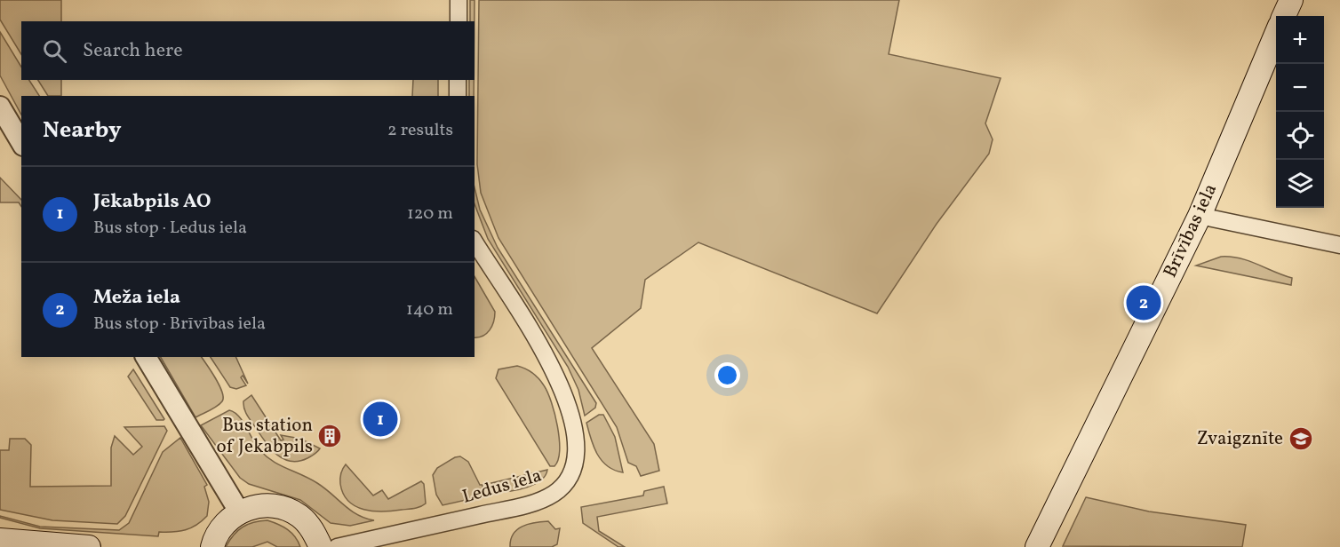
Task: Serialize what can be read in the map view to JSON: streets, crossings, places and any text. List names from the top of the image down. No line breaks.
{"streets":{"main road":["Brīvības iela"],"street":["Ledus iela"]},"places":{"building":["Bus station of Jekabpils"],"school or university":["Zvaigznīte"]},"page":{"map_buttons":["+","−"],"search":"Search here","heading":["Nearby","2 results"],"list":[{"mark":"1","name":"Jēkabpils AO","note":"Bus stop · Ledus iela","value":"120 m"},{"mark":"2","name":"Meža iela","note":"Bus stop · Brīvības iela","value":"140 m"}],"pins":["2","1"]}}
